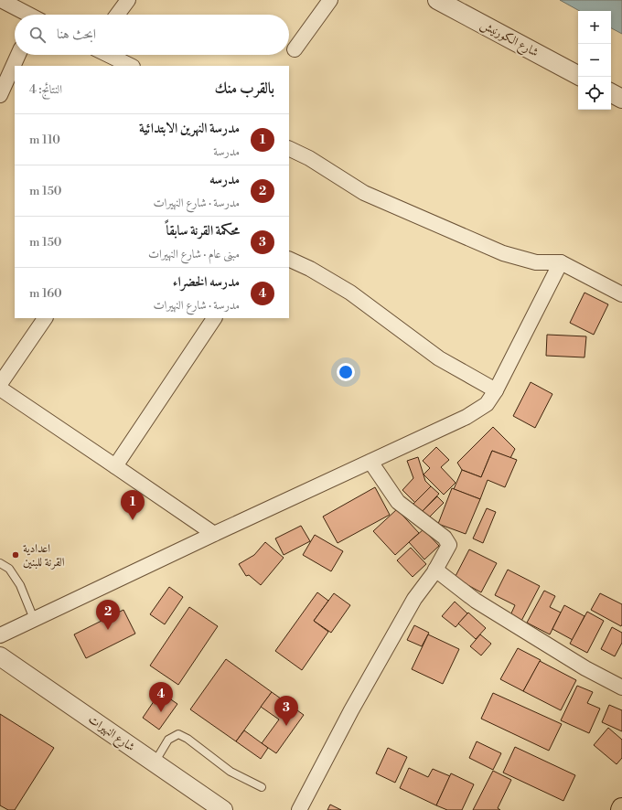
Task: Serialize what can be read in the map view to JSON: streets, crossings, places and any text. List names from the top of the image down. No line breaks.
{"streets":{"street":["شارع الكورنيش","شارع النهيرات"]},"places":["اعدادية القرنة للبنين"],"page":{"map_buttons":["+","−"],"search":"ابحث هنا","heading":["بالقرب منك","النتائج: 4"],"list":[{"mark":"1","name":"مدرسة النهرين الابتدائية","note":"مدرسة","value":"110 m"},{"mark":"2","name":"مدرسه","note":"مدرسة · شارع النهيرات","value":"150 m"},{"mark":"3","name":"محكمة القرنة سابقاً","note":"مبنى عام · شارع النهيرات","value":"150 m"},{"mark":"4","name":"مدرسه الخضراء","note":"مدرسة · شارع النهيرات","value":"160 m"}],"pins":["1","2","4","3"]}}
